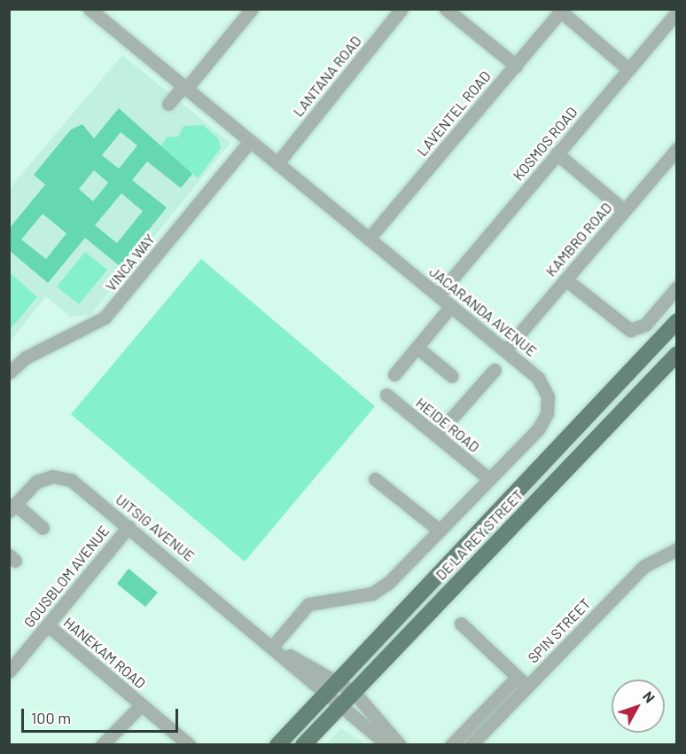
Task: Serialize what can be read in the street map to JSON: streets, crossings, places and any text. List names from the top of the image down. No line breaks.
{"streets":{"main road":["DE LA REY STREET"],"street":["LANTANA ROAD","LAVENTEL ROAD","KOSMOS ROAD","KAMBRO ROAD","VINCA WAY","JACARANDA AVENUE","HEIDE ROAD","UITSIG AVENUE","GOUSBLOM AVENUE","SPIN STREET","HANEKAM ROAD"]},"crossings":[["LANTANA ROAD","JACARANDA AVENUE"],["LAVENTEL ROAD","JACARANDA AVENUE"],["KOSMOS ROAD","JACARANDA AVENUE"],["KAMBRO ROAD","JACARANDA AVENUE"],["VINCA WAY","JACARANDA AVENUE"],["JACARANDA AVENUE","HEIDE ROAD"],["JACARANDA AVENUE","UITSIG AVENUE"],["UITSIG AVENUE","DE LA REY STREET"],["UITSIG AVENUE","GOUSBLOM AVENUE"],["GOUSBLOM AVENUE","HANEKAM ROAD"]],"scale_bar":"100 m","north":"top right"}
